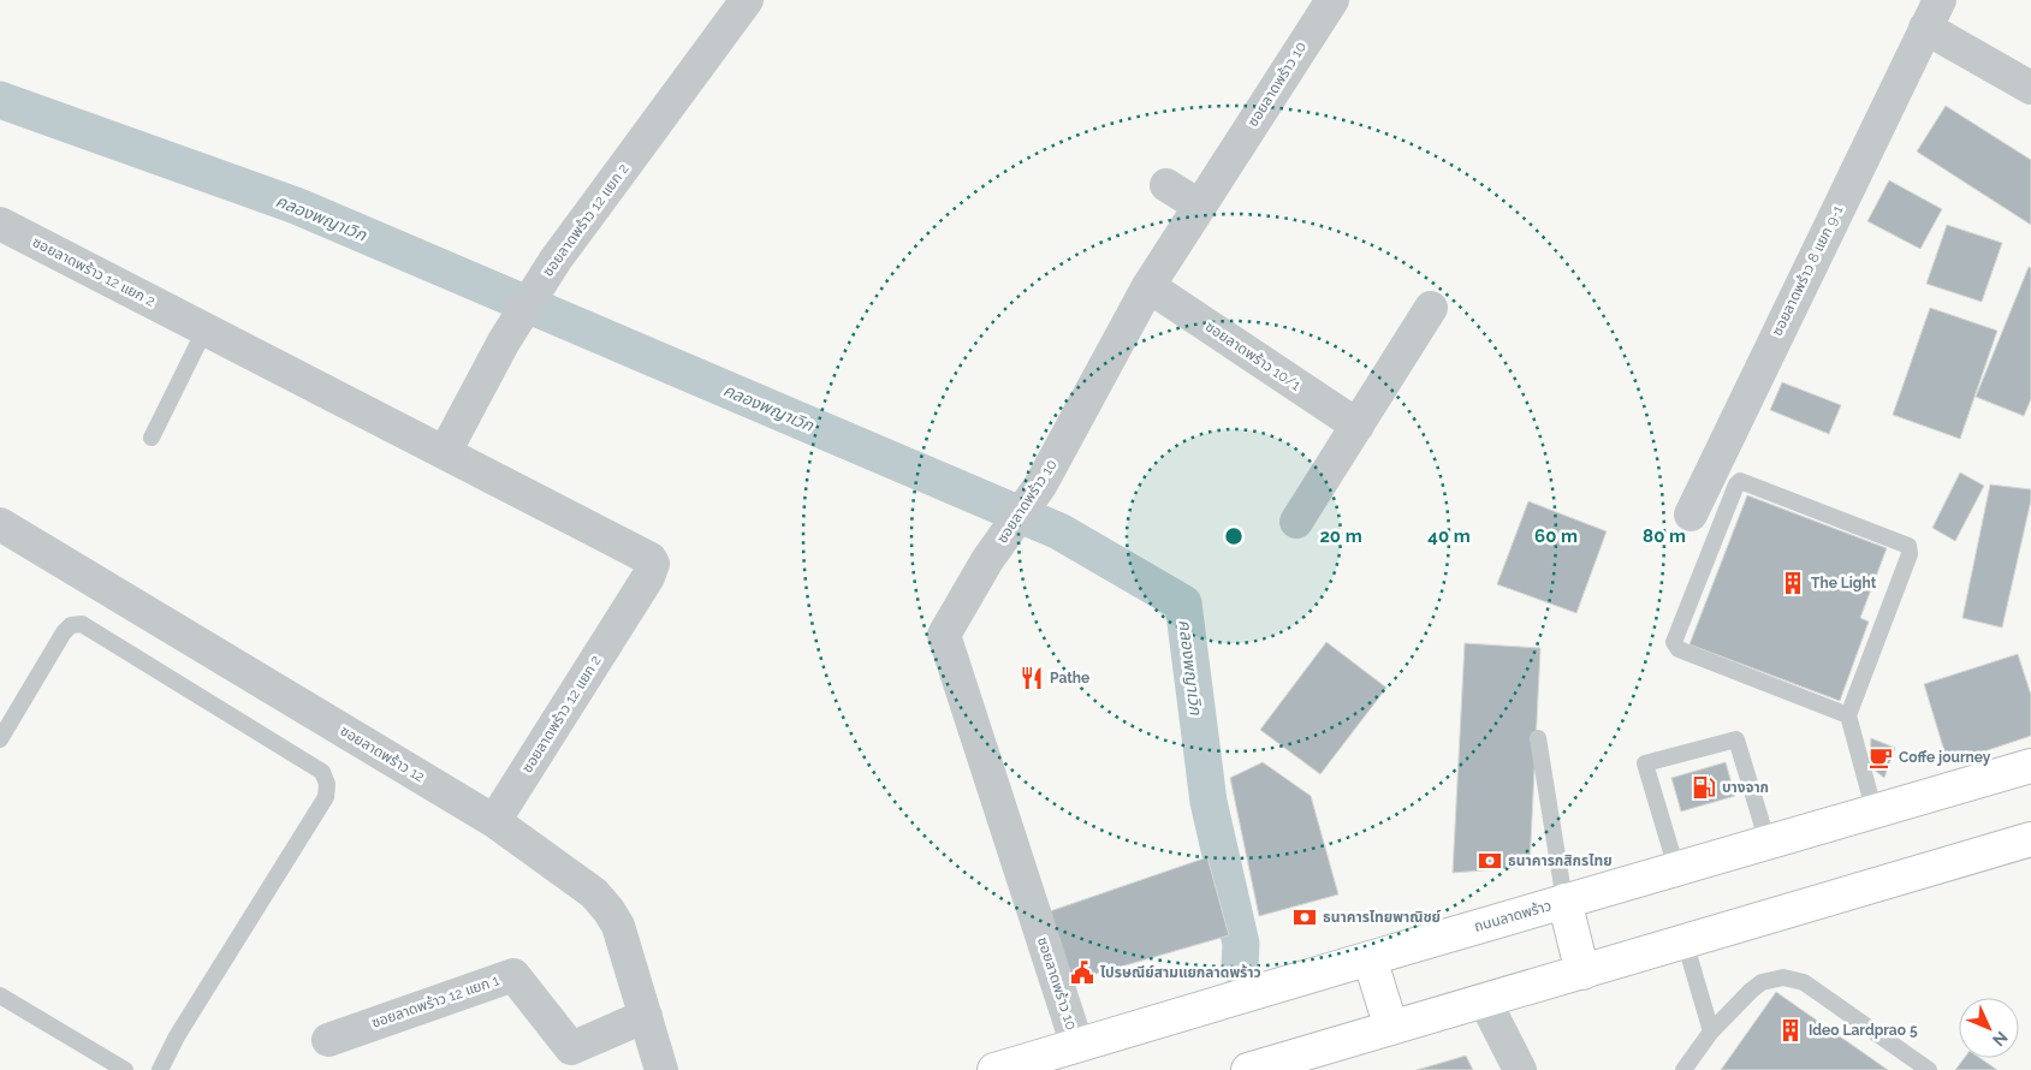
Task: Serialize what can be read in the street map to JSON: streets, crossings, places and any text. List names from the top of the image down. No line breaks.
{"streets":{"main road":["ถนนลาดพร้าว"],"street":["ซอยลาดพร้าว 10","ซอยลาดพร้าว 12 แยก 2","ซอยลาดพร้าว 8 แยก 9-1","ซอยลาดพร้าว 10/1","ซอยลาดพร้าว 12","ซอยลาดพร้าว 12 แยก 1"]},"crossings":[["ซอยลาดพร้าว 10","ซอยลาดพร้าว 10/1"],["ซอยลาดพร้าว 10","ถนนลาดพร้าว"],["ซอยลาดพร้าว 12 แยก 2","ซอยลาดพร้าว 12"],["ซอยลาดพร้าว 12","ซอยลาดพร้าว 12 แยก 1"]],"water":["คลองพญาเวิก"],"places":{"building":["The Light","Ideo Lardprao 5"],"restaurant":["Pathe"],"cafe":["Coffe journey"],"fuel station":["บางจาก"],"bank":["ธนาคารกสิกรไทย","ธนาคารไทยพาณิชย์"],"public building":["ไปรษณีย์สามแยกลาดพร้าว"]},"north":"bottom right","rings":["20 m","40 m","60 m","80 m"]}
